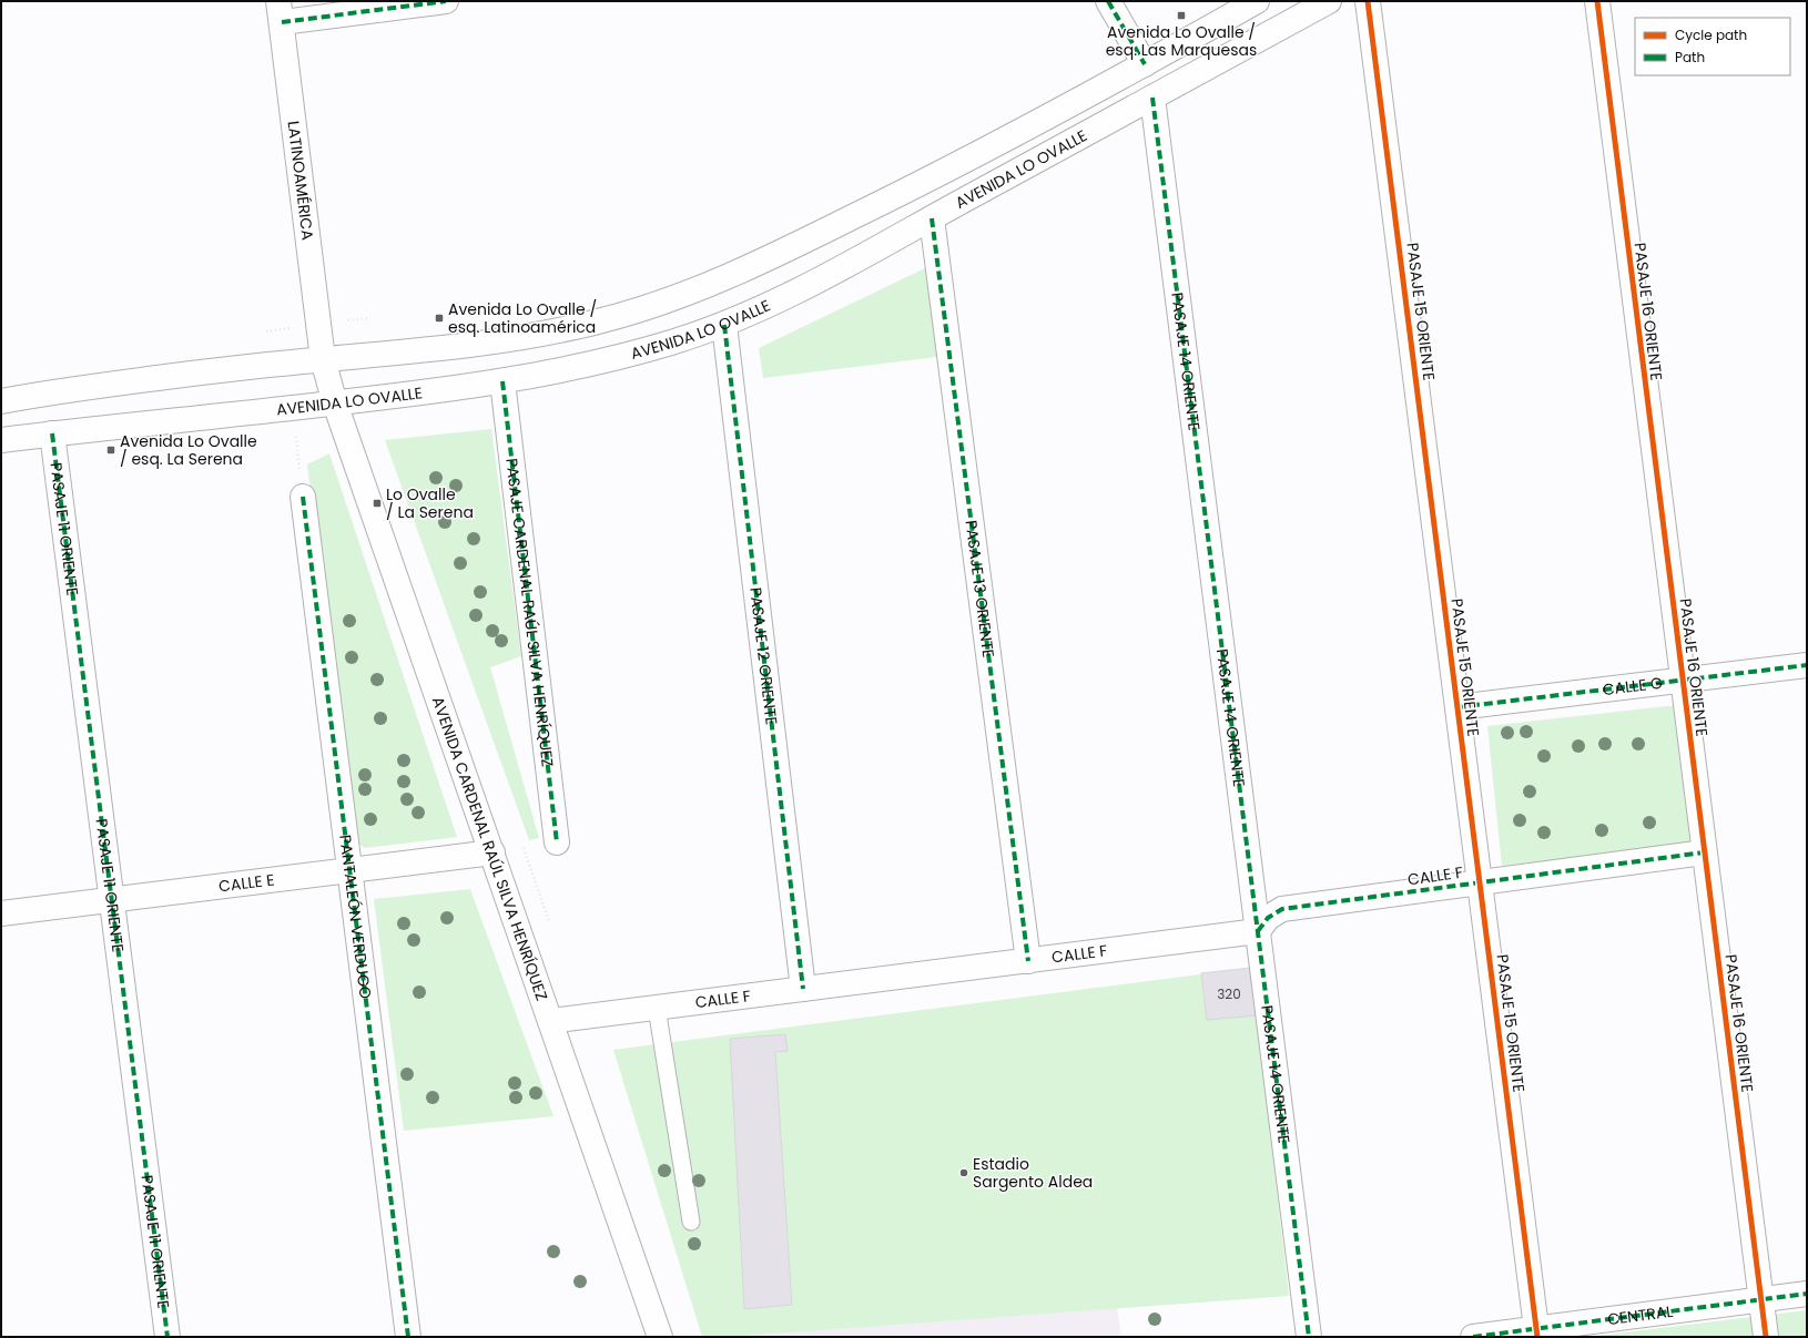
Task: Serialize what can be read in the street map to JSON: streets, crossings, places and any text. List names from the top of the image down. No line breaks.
{"streets":{"street":["AVENIDA LO OVALLE","LATINOAMÉRICA","PASAJE 15 ORIENTE","PASAJE 16 ORIENTE","PASAJE 14 ORIENTE","PASAJE 11 ORIENTE","PASAJE 13 ORIENTE","PASAJE CARDENAL RAÚL SILVA HENRÍQUEZ","PASAJE 12 ORIENTE","CALLE G","AVENIDA CARDENAL RAÚL SILVA HENRÍQUEZ","CALLE F","CALLE E","PANTALEÓN VERDUGO","CENTRAL"]},"crossings":[["AVENIDA LO OVALLE","PASAJE 14 ORIENTE"],["AVENIDA LO OVALLE","PASAJE 11 ORIENTE"],["AVENIDA LO OVALLE","PASAJE 13 ORIENTE"],["AVENIDA LO OVALLE","PASAJE CARDENAL RAÚL SILVA HENRÍQUEZ"],["AVENIDA LO OVALLE","PASAJE 12 ORIENTE"],["AVENIDA LO OVALLE","AVENIDA CARDENAL RAÚL SILVA HENRÍQUEZ"],["LATINOAMÉRICA","AVENIDA CARDENAL RAÚL SILVA HENRÍQUEZ"],["PASAJE 15 ORIENTE","CALLE G"],["PASAJE 15 ORIENTE","CALLE F"],["PASAJE 15 ORIENTE","CENTRAL"],["PASAJE 16 ORIENTE","CALLE G"],["PASAJE 16 ORIENTE","CALLE F"],["PASAJE 16 ORIENTE","CENTRAL"],["PASAJE 14 ORIENTE","CALLE F"],["PASAJE 11 ORIENTE","CALLE E"],["PASAJE 13 ORIENTE","CALLE F"],["PASAJE 12 ORIENTE","CALLE F"],["AVENIDA CARDENAL RAÚL SILVA HENRÍQUEZ","CALLE F"],["AVENIDA CARDENAL RAÚL SILVA HENRÍQUEZ","CALLE E"],["CALLE E","PANTALEÓN VERDUGO"]],"places":{"transit":["Avenida Lo Ovalle / esq. Las Marquesas","Avenida Lo Ovalle / esq. Latinoamérica","Avenida Lo Ovalle / esq. La Serena","Lo Ovalle / La Serena"],"other":["Estadio Sargento Aldea"]},"house_numbers":["320"],"legend":["Cycle path","Path"]}
